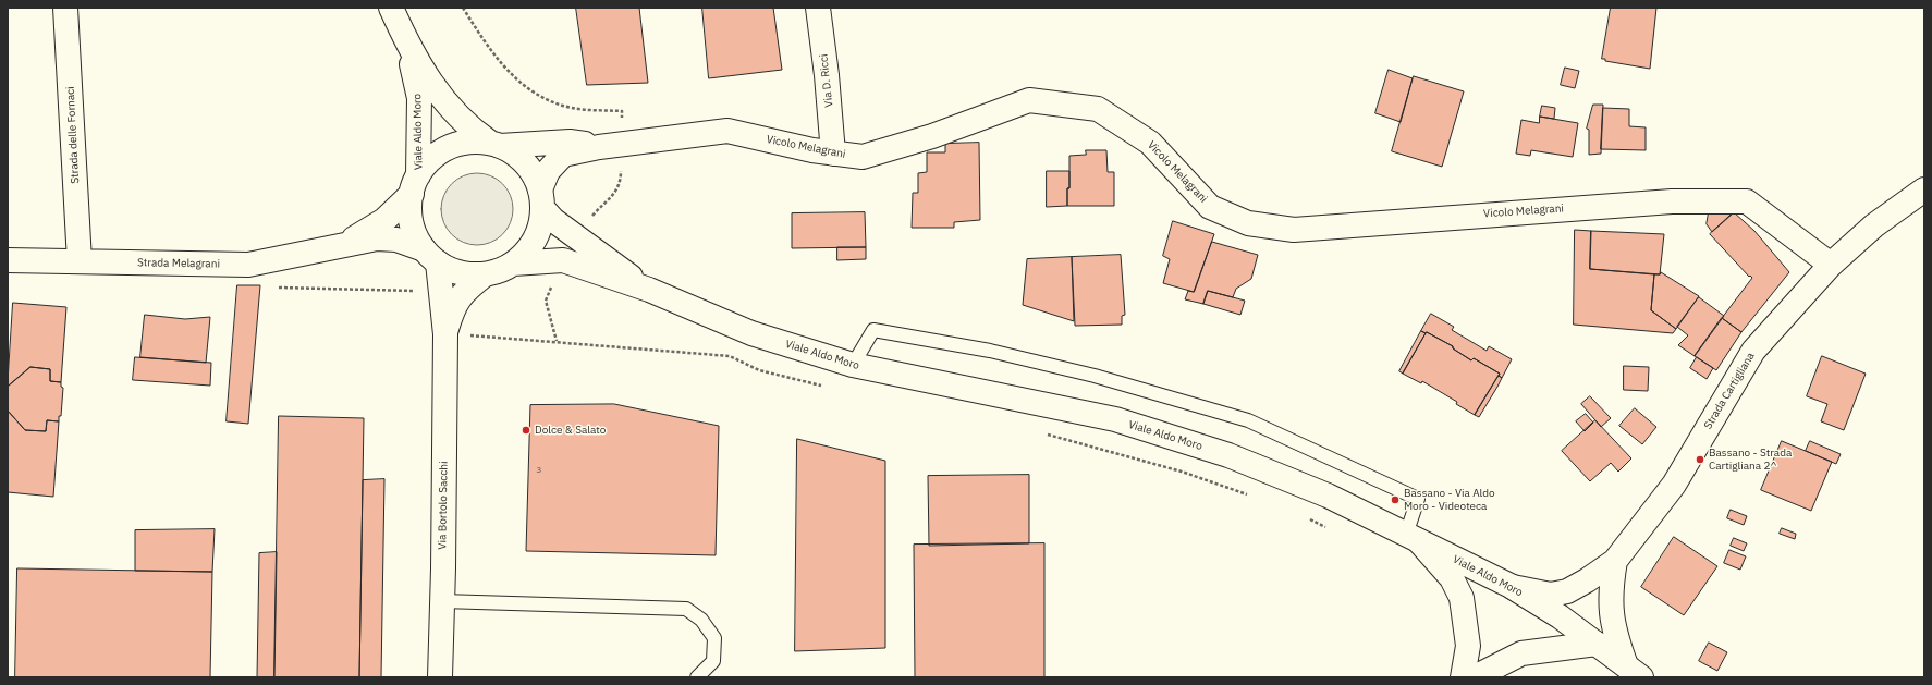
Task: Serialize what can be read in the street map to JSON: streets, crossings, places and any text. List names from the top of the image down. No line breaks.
{"streets":{"street":["Via D. Ricci","Viale Aldo Moro","Strada delle Fornaci","Vicolo Melagrani","Strada Melagrani","Strada Cartigliana","Via Bortolo Sacchi"]},"crossings":[["Via D. Ricci","Vicolo Melagrani"],["Viale Aldo Moro","Vicolo Melagrani"],["Viale Aldo Moro","Strada Melagrani"],["Viale Aldo Moro","Strada Cartigliana"],["Viale Aldo Moro","Via Bortolo Sacchi"],["Strada delle Fornaci","Strada Melagrani"],["Vicolo Melagrani","Strada Melagrani"],["Vicolo Melagrani","Strada Cartigliana"],["Vicolo Melagrani","Via Bortolo Sacchi"],["Strada Melagrani","Via Bortolo Sacchi"]],"places":["Dolce & Salato","Bassano - Strada Cartigliana 2^","Bassano - Via Aldo Moro - Videoteca"],"house_numbers":["3"]}
